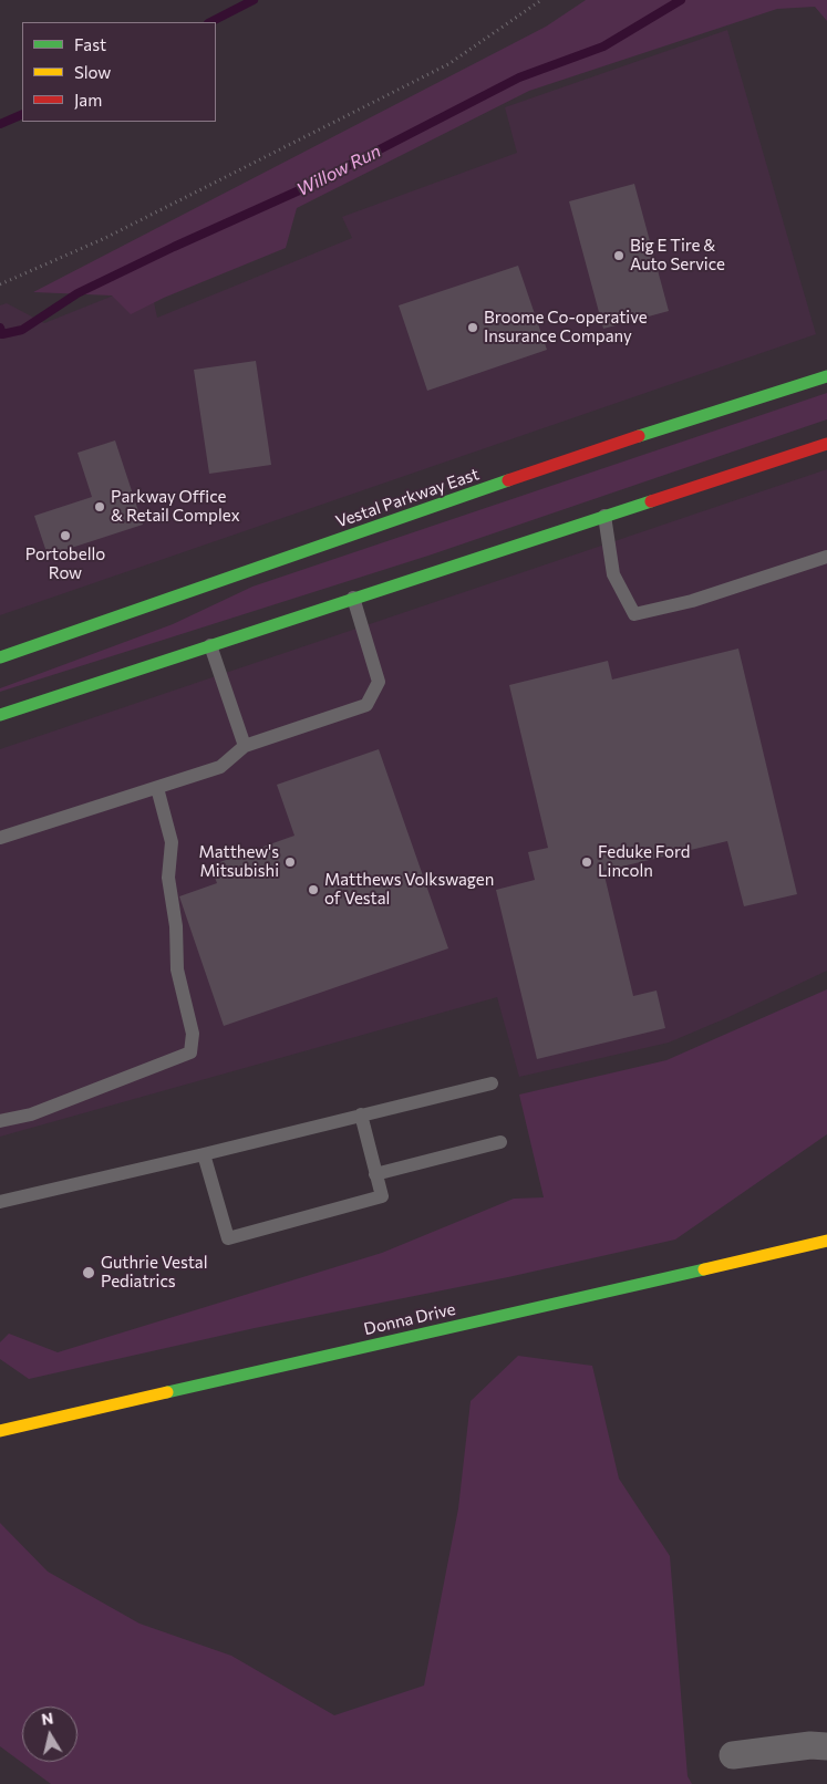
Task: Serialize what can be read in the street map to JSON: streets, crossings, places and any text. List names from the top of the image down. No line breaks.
{"streets":{"main road":["Vestal Parkway East","Donna Drive"]},"water":["Willow Run"],"places":["Big E Tire & Auto Service","Broome Co-operative Insurance Company","Parkway Office & Retail Complex","Portobello Row","Matthew's Mitsubishi","Feduke Ford Lincoln","Matthews Volkswagen of Vestal","Guthrie Vestal Pediatrics"],"legend":["Fast","Slow","Jam"],"north":"top"}
